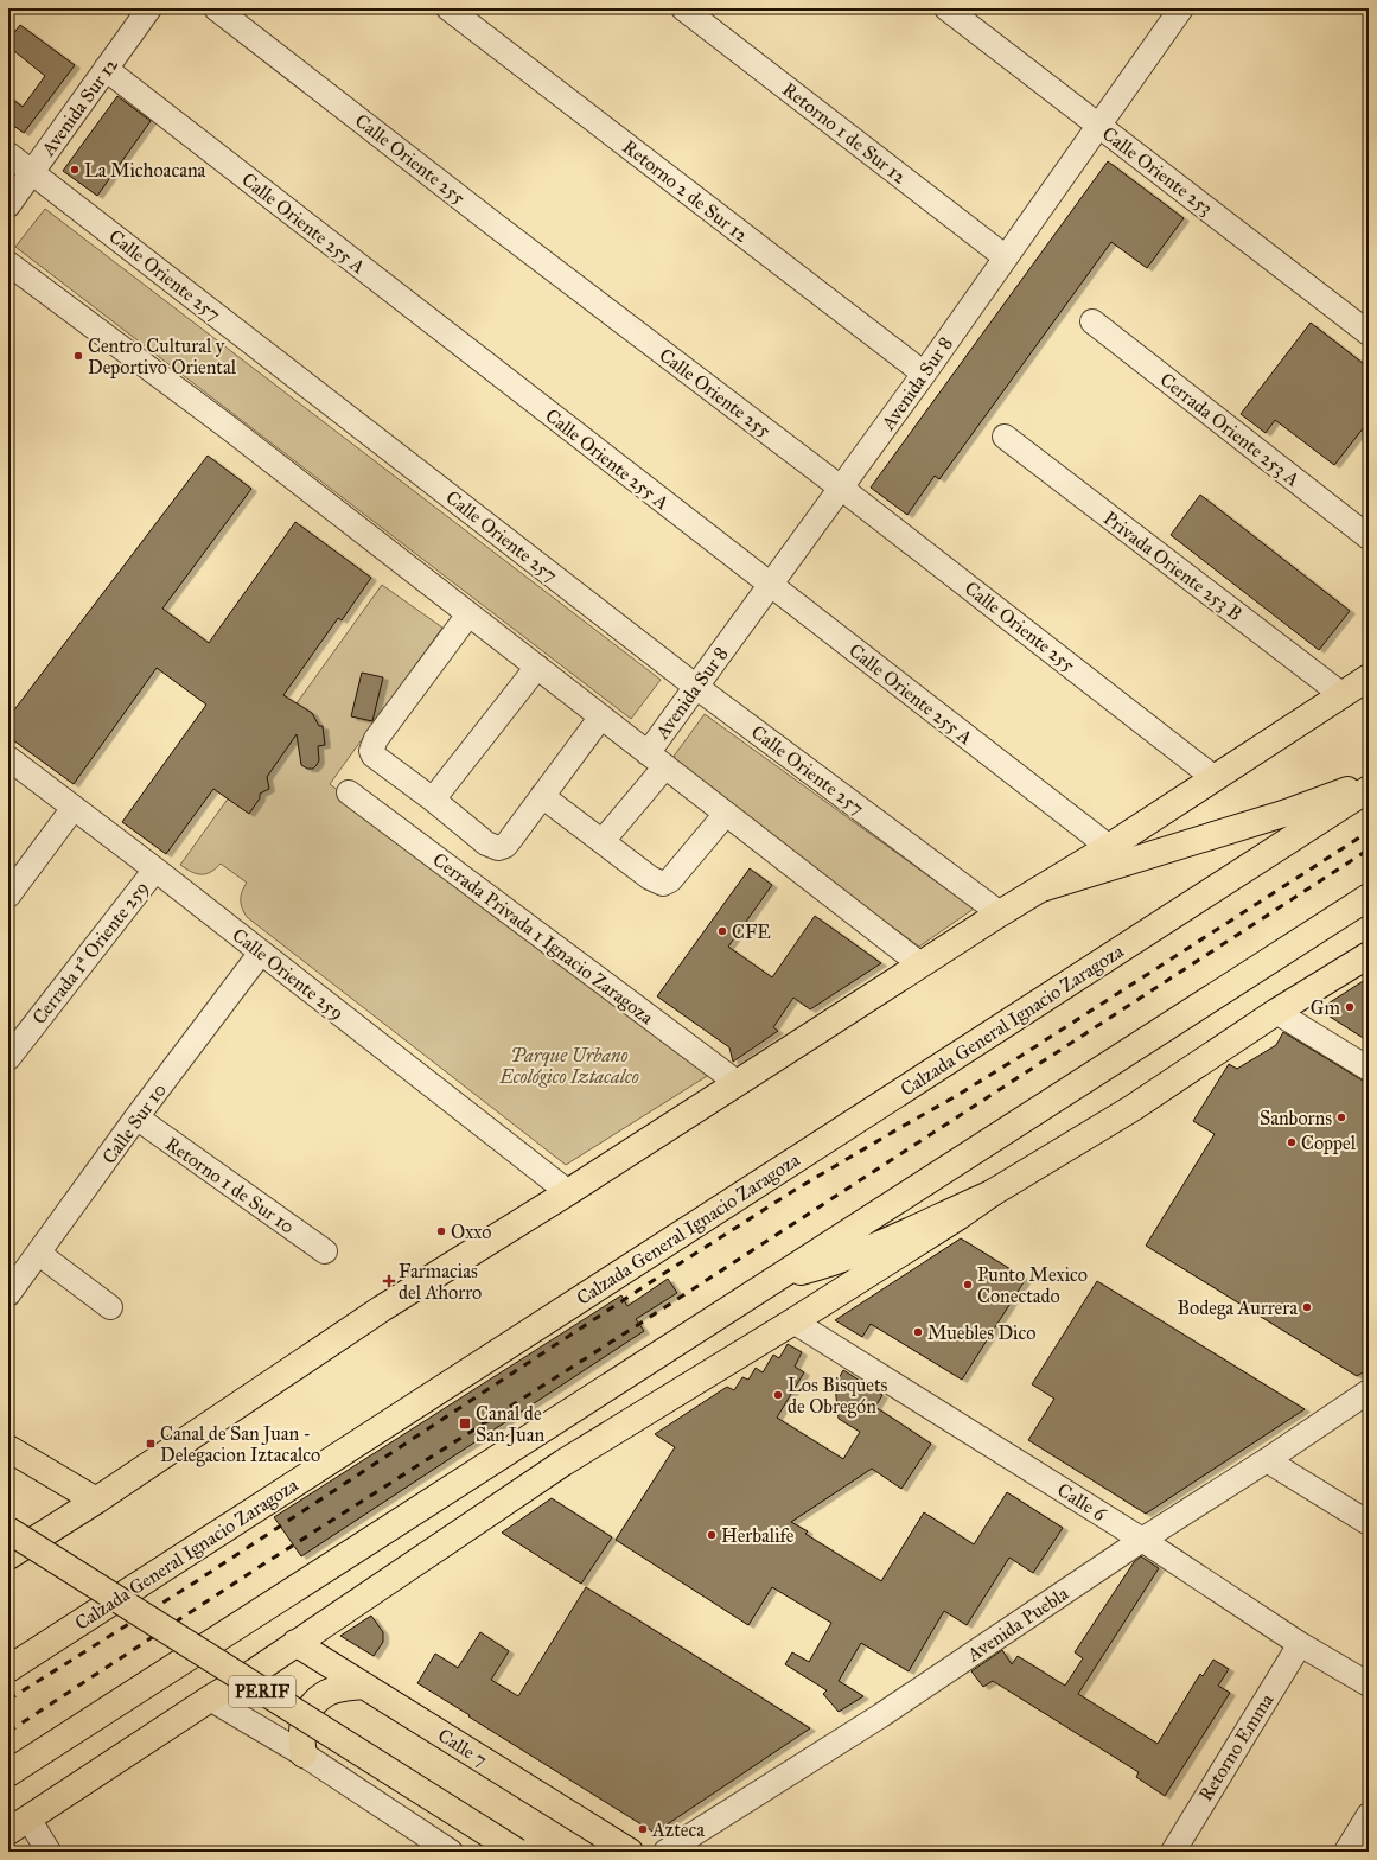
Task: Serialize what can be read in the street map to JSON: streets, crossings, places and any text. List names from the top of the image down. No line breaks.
{"streets":{"main road":["Calzada General Ignacio Zaragoza","PERIF","Calle 7"],"street":["Avenida Sur 12","Retorno 1 de Sur 12","Calle Oriente 255","Calle Oriente 253","Retorno 2 de Sur 12","Calle Oriente 255 A","Calle Oriente 257","Avenida Sur 8","Cerrada Oriente 253 A","Privada Oriente 253 B","Cerrada Privada 1 Ignacio Zaragoza","Cerrada 1ª Oriente 259","Calle Oriente 259","Calle Sur 10","Retorno 1 de Sur 10","Calle 6","Avenida Puebla","Retorno Emma"]},"crossings":[["Avenida Sur 12","Calle Oriente 255 A"],["Avenida Sur 12","Calle Oriente 257"],["Retorno 1 de Sur 12","Avenida Sur 8"],["Calle Oriente 255","Avenida Sur 8"],["Calle Oriente 253","Avenida Sur 8"],["Retorno 2 de Sur 12","Avenida Sur 8"],["Calle Oriente 255 A","Avenida Sur 8"],["Calle Oriente 257","Avenida Sur 8"],["Cerrada 1ª Oriente 259","Calle Oriente 259"],["Calle Oriente 259","Calle Sur 10"],["Calle Sur 10","Retorno 1 de Sur 10"],["Calle 6","Avenida Puebla"],["Calle 6","Retorno Emma"]],"parks":["Parque Urbano Ecológico Iztacalco"],"places":{"other":["La Michoacana","Centro Cultural y Deportivo Oriental","CFE","Gm","Sanborns","Coppel","Oxxo","Punto Mexico Conectado","Bodega Aurrera","Muebles Dico","Los Bisquets de Obregón","Herbalife","Azteca"],"health":["Farmacias del Ahorro"],"transit":["Canal de San Juan","Canal de San Juan - Delegacion Iztacalco"]}}
